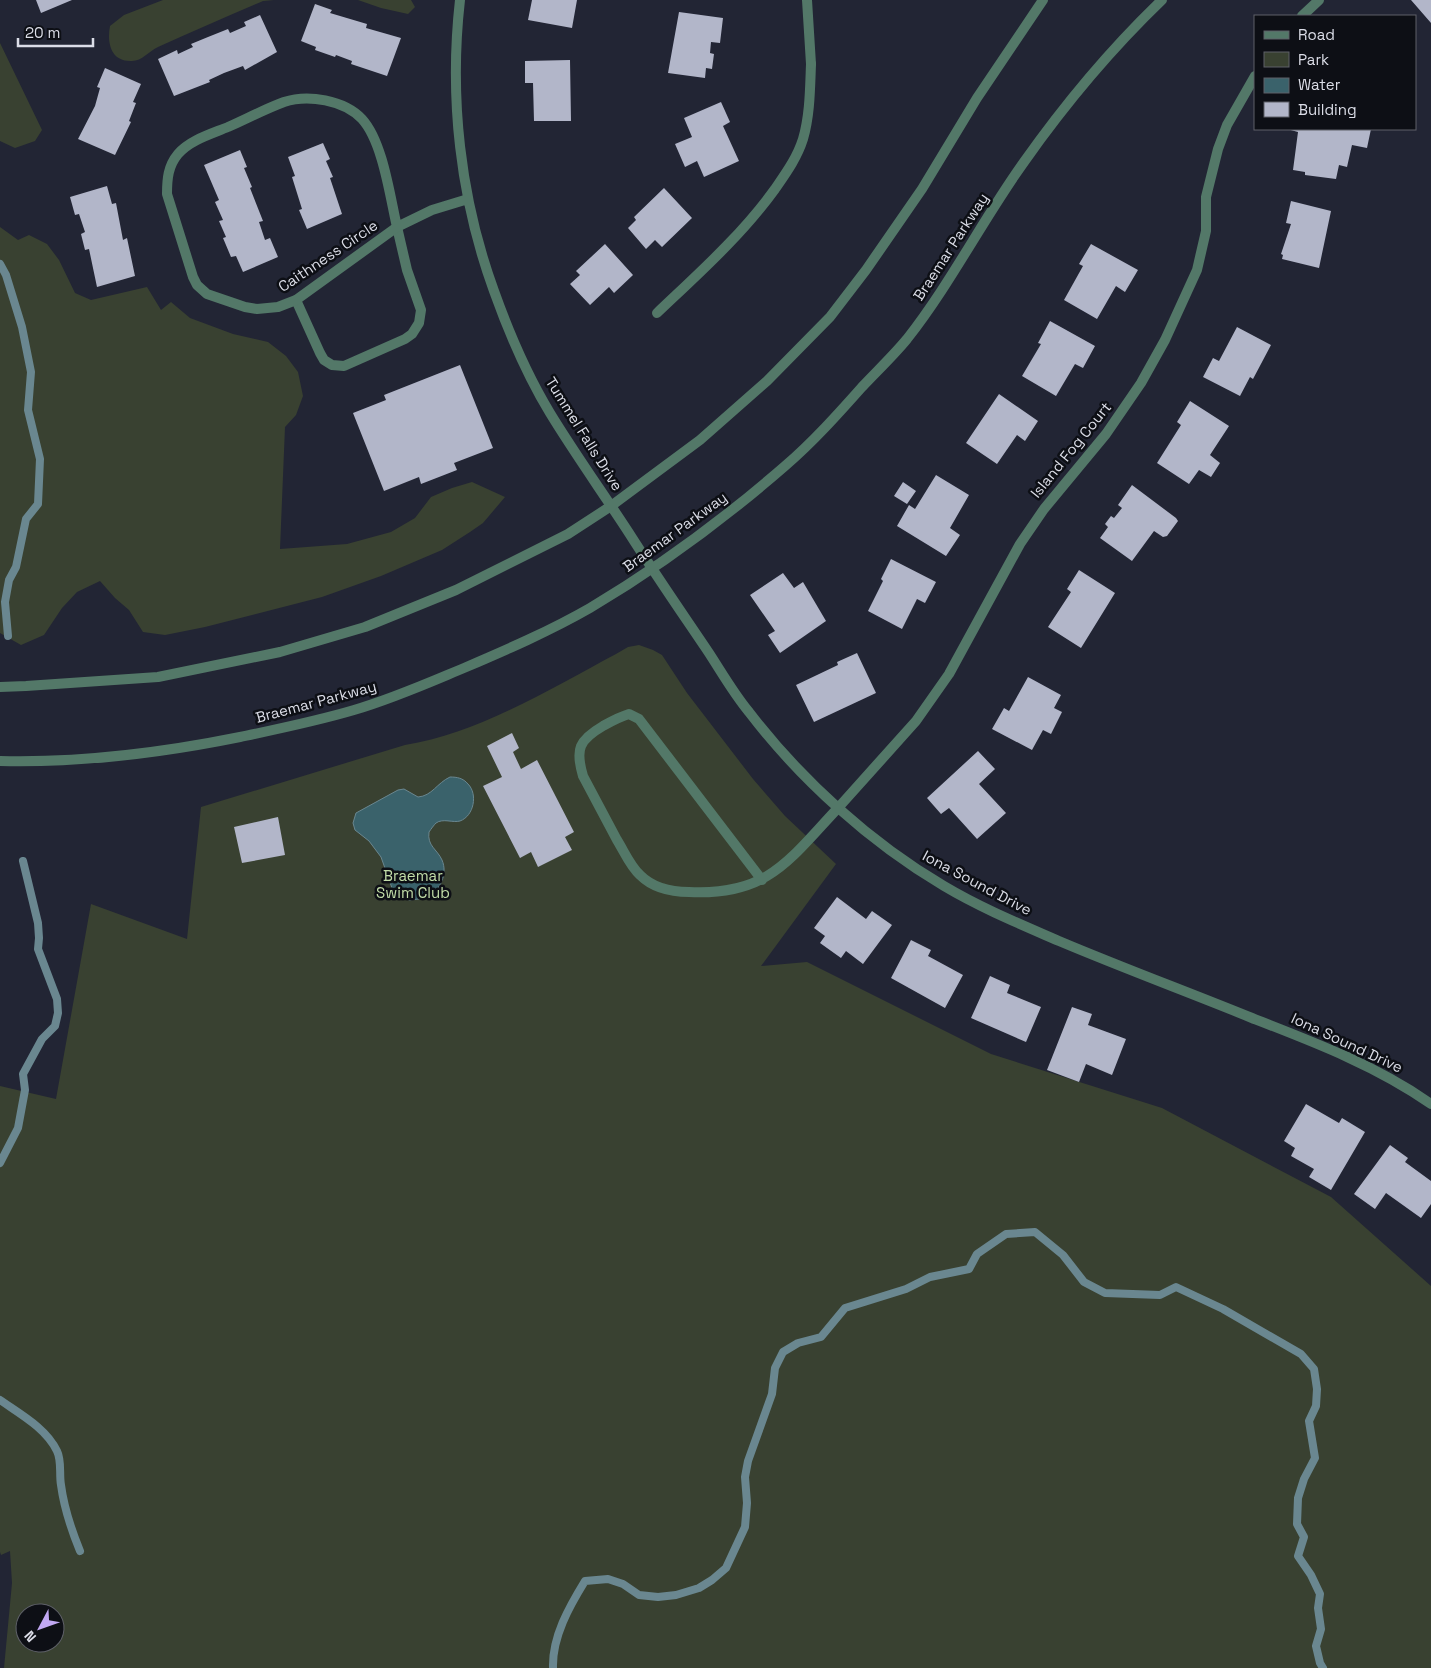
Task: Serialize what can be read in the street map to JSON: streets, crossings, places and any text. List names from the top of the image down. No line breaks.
{"streets":{"street":["Braemar Parkway","Caithness Circle","Tummel Falls Drive","Island Fog Court","Iona Sound Drive"]},"crossings":[["Braemar Parkway","Iona Sound Drive"],["Caithness Circle","Tummel Falls Drive"],["Tummel Falls Drive","Iona Sound Drive"],["Island Fog Court","Iona Sound Drive"]],"parks":["Braemar Swim Club"],"legend":["Road","Park","Water","Building"],"scale_bar":"20 m","north":"bottom left"}
